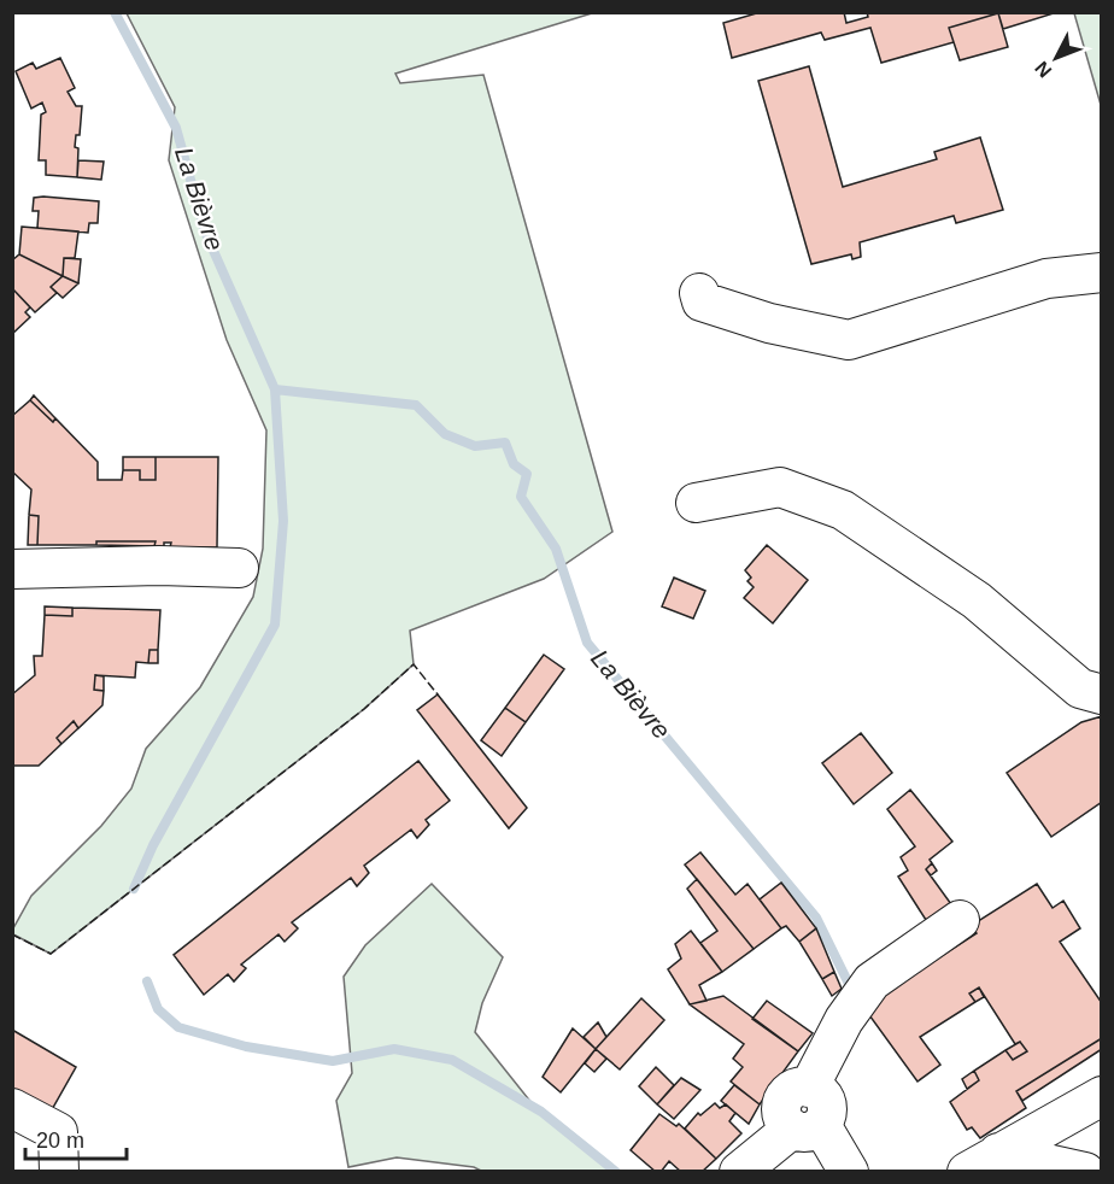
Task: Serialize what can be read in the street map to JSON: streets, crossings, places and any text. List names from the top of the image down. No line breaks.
{"water":["La Bièvre"],"scale_bar":"20 m","north":"bottom left"}
